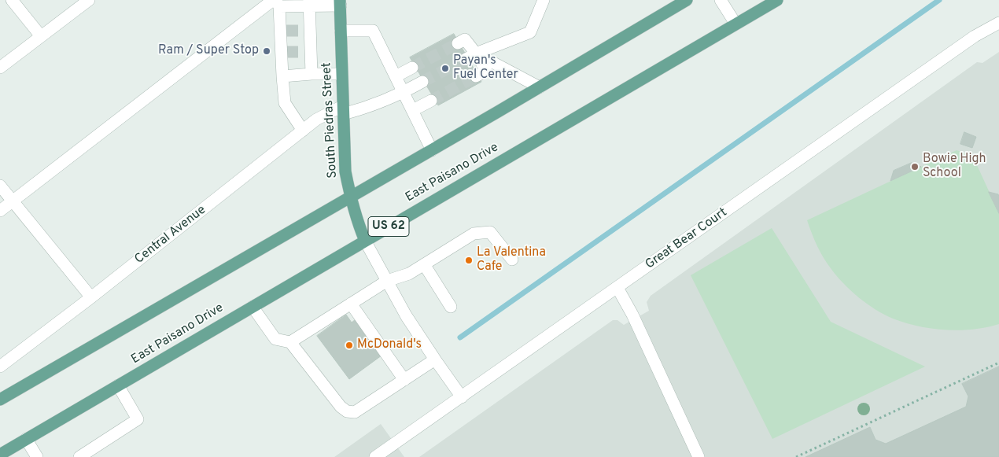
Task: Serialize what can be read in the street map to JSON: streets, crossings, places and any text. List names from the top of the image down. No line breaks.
{"streets":{"main road":["South Piedras Street","East Paisano Drive","US 62"],"street":["Central Avenue","Great Bear Court"]},"crossings":[["South Piedras Street","East Paisano Drive"],["South Piedras Street","Central Avenue"],["South Piedras Street","Great Bear Court"]],"places":["Ram / Super Stop","Payan's Fuel Center","Bowie High School","La Valentina Cafe","McDonald's"]}
